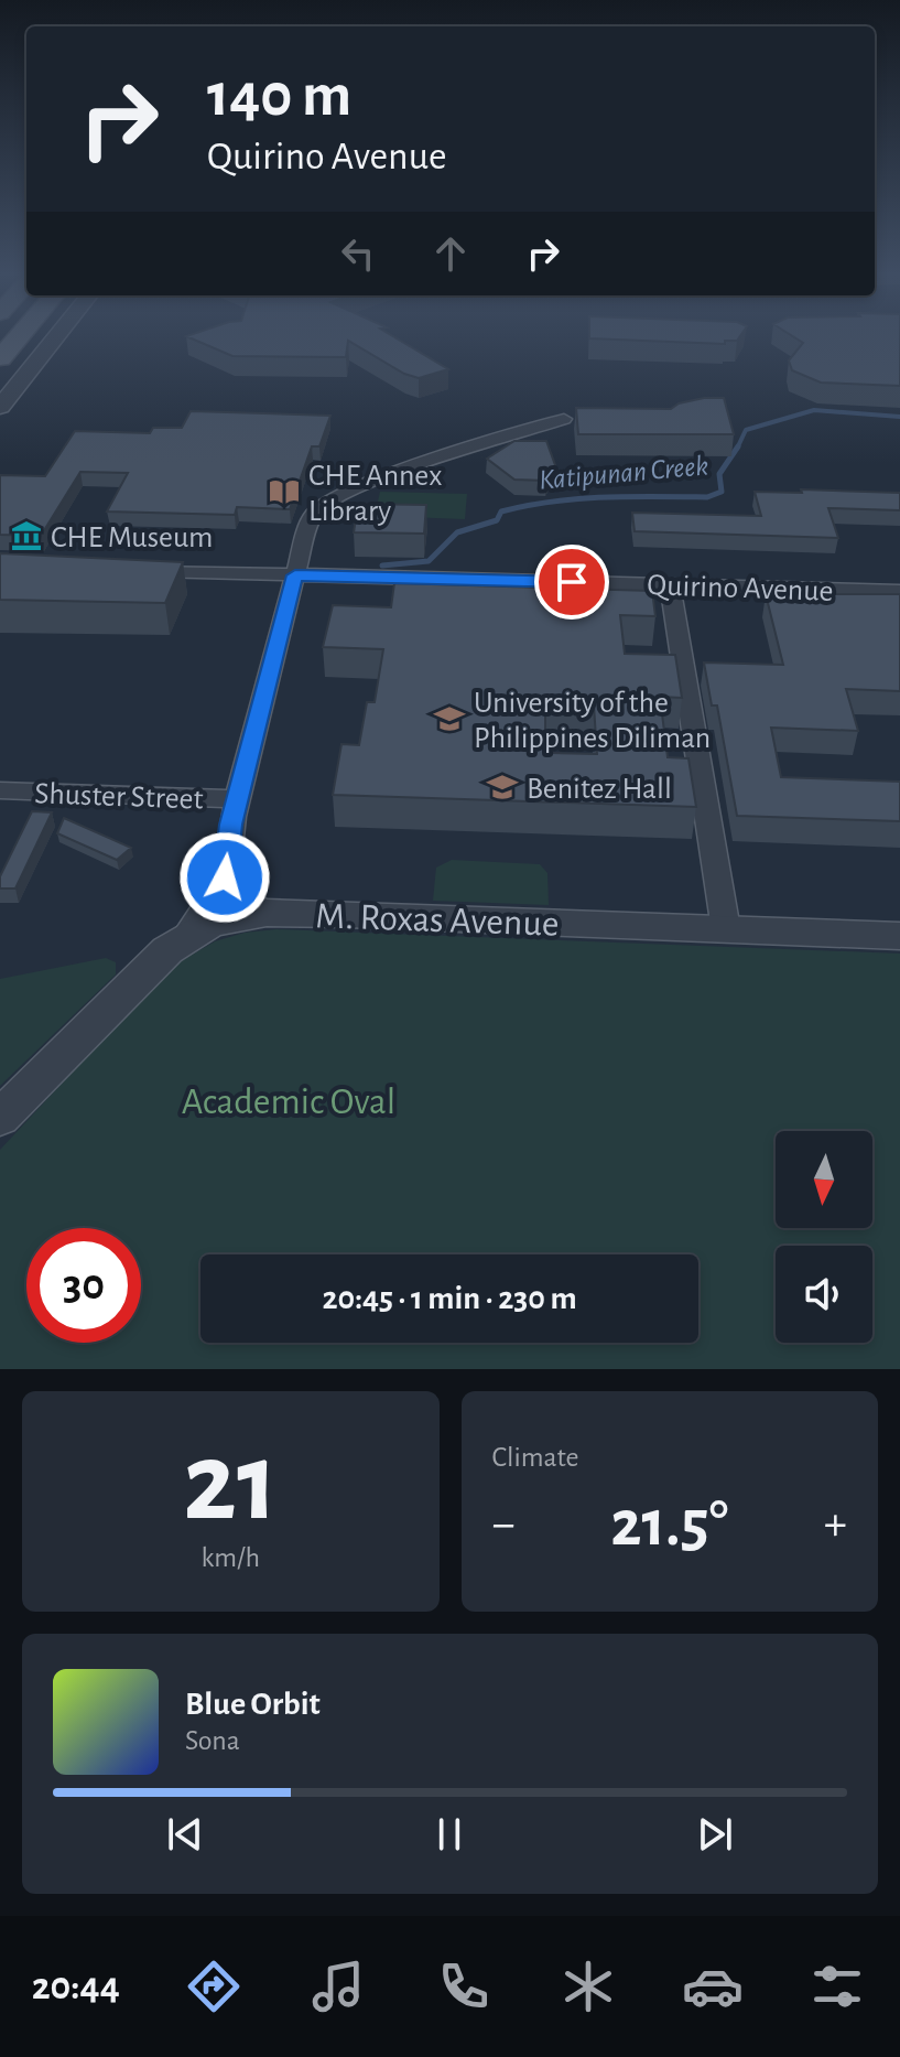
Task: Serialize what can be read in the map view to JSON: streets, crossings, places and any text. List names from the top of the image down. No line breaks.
{"streets":{"street":["Quirino Avenue","Shuster Street","M. Roxas Avenue"]},"water":["Katipunan Creek"],"parks":["Academic Oval"],"places":{"library":["CHE Annex Library"],"museum":["CHE Museum"],"school or university":["University of the Philippines Diliman","Benitez Hall"]},"north":"bottom","page":{"turn":["140 m","Quirino Avenue"],"limit":"30","trip":"20:45 · 1 min · 230 m","tile":[["21","km/h"],"Climate"],"heat":["−","21.5°","+"],"song":["Blue Orbit","Sona"],"tabs":"20:44"}}
